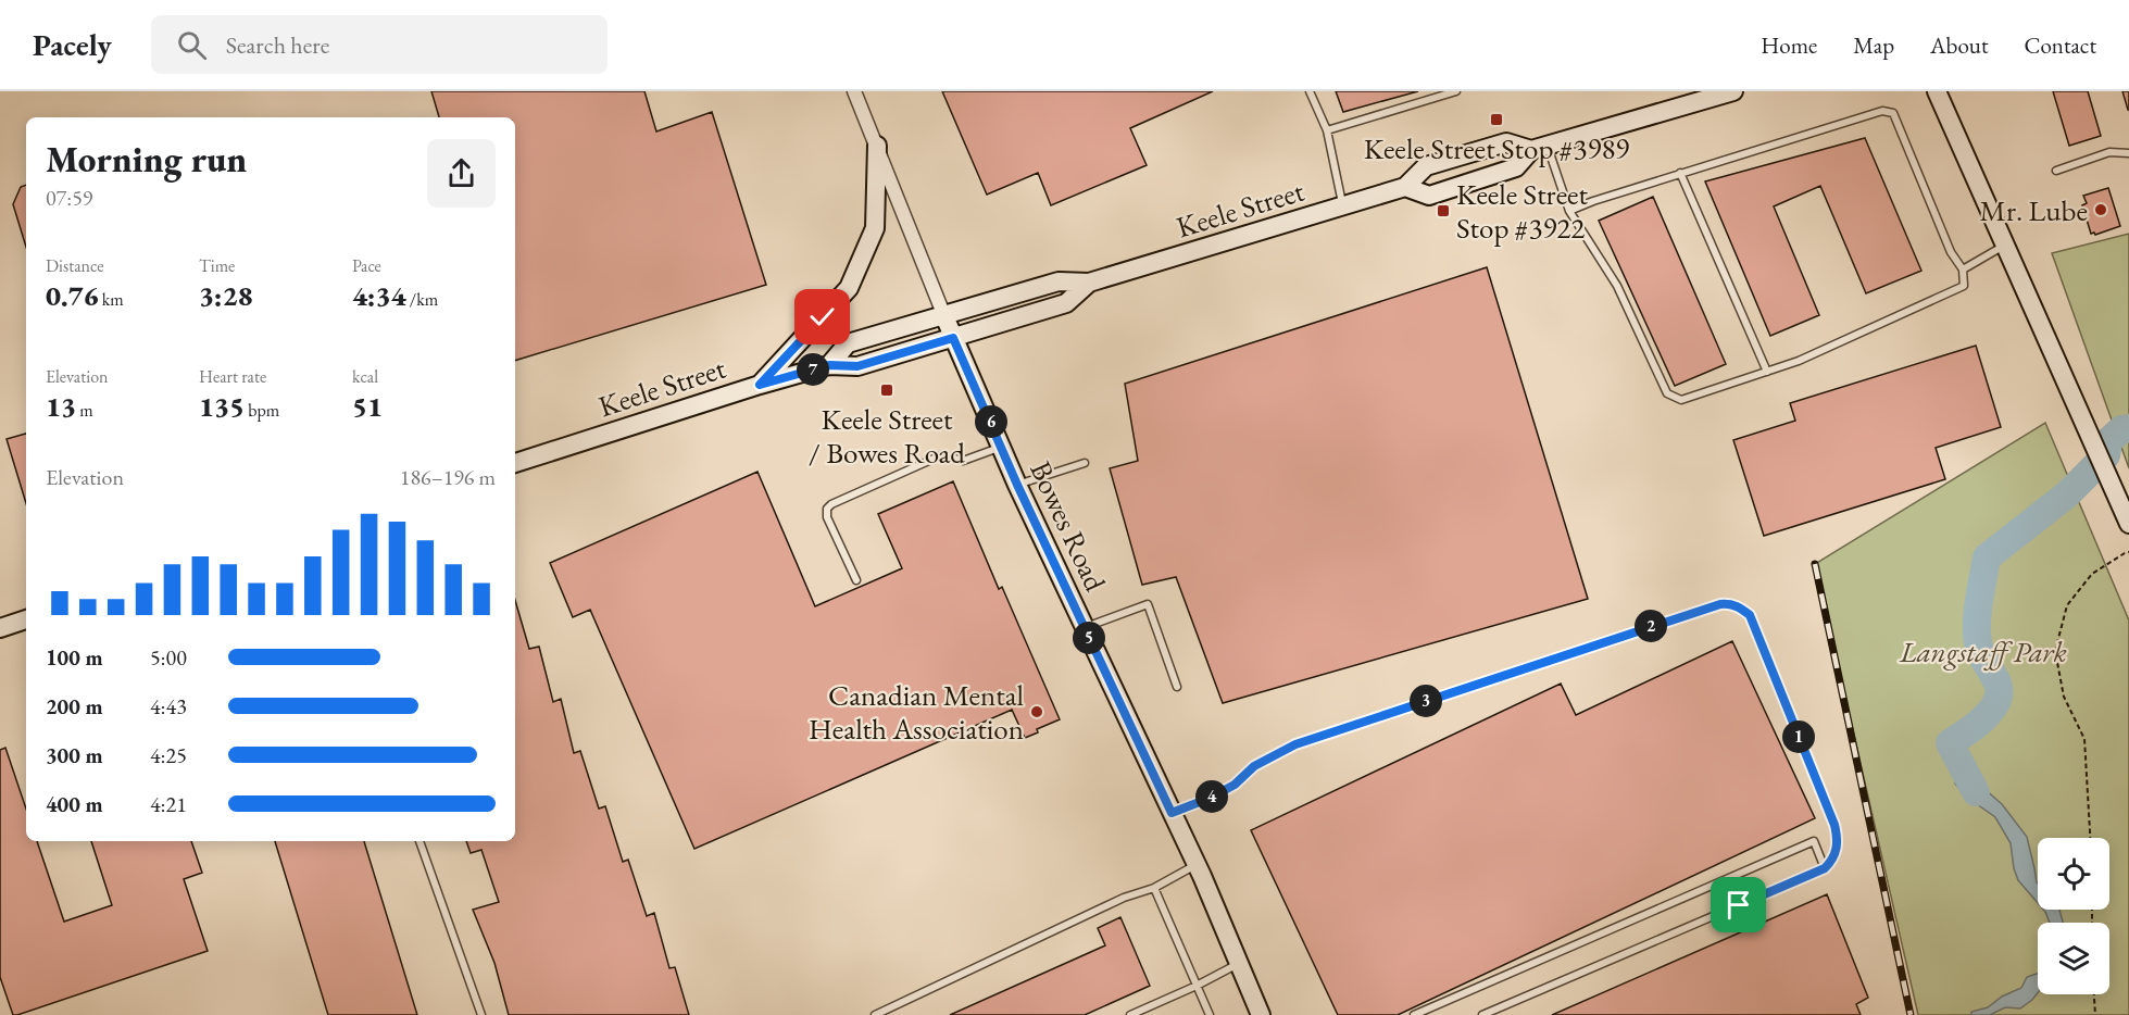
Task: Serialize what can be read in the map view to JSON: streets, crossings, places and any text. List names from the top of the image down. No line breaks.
{"streets":{"main road":["Keele Street","Bowes Road"]},"crossings":[["Keele Street","Bowes Road"]],"parks":["Langstaff Park"],"places":{"transit":["Keele Street Stop #3989","Keele Street Stop #3922","Keele Street / Bowes Road"],"other":["Mr. Lube","Canadian Mental Health Association"]},"page":{"header":"Pacely","search":"Search here","nav":["Home","Map","About","Contact"],"heading":["Morning run","07:59"],"stats":[["Distance","0.76 km"],["Time","3:28"],["Pace","4:34 /km"],["Elevation","13 m"],["Heart rate","135 bpm"],["kcal","51"]],"pins":["7","6","2","5","3","1","4"],"chart":["Elevation","186–196 m"],"list":[{"name":"100 m","note":"5:00"},{"name":"200 m","note":"4:43"},{"name":"300 m","note":"4:25"},{"name":"400 m","note":"4:21"}]}}
